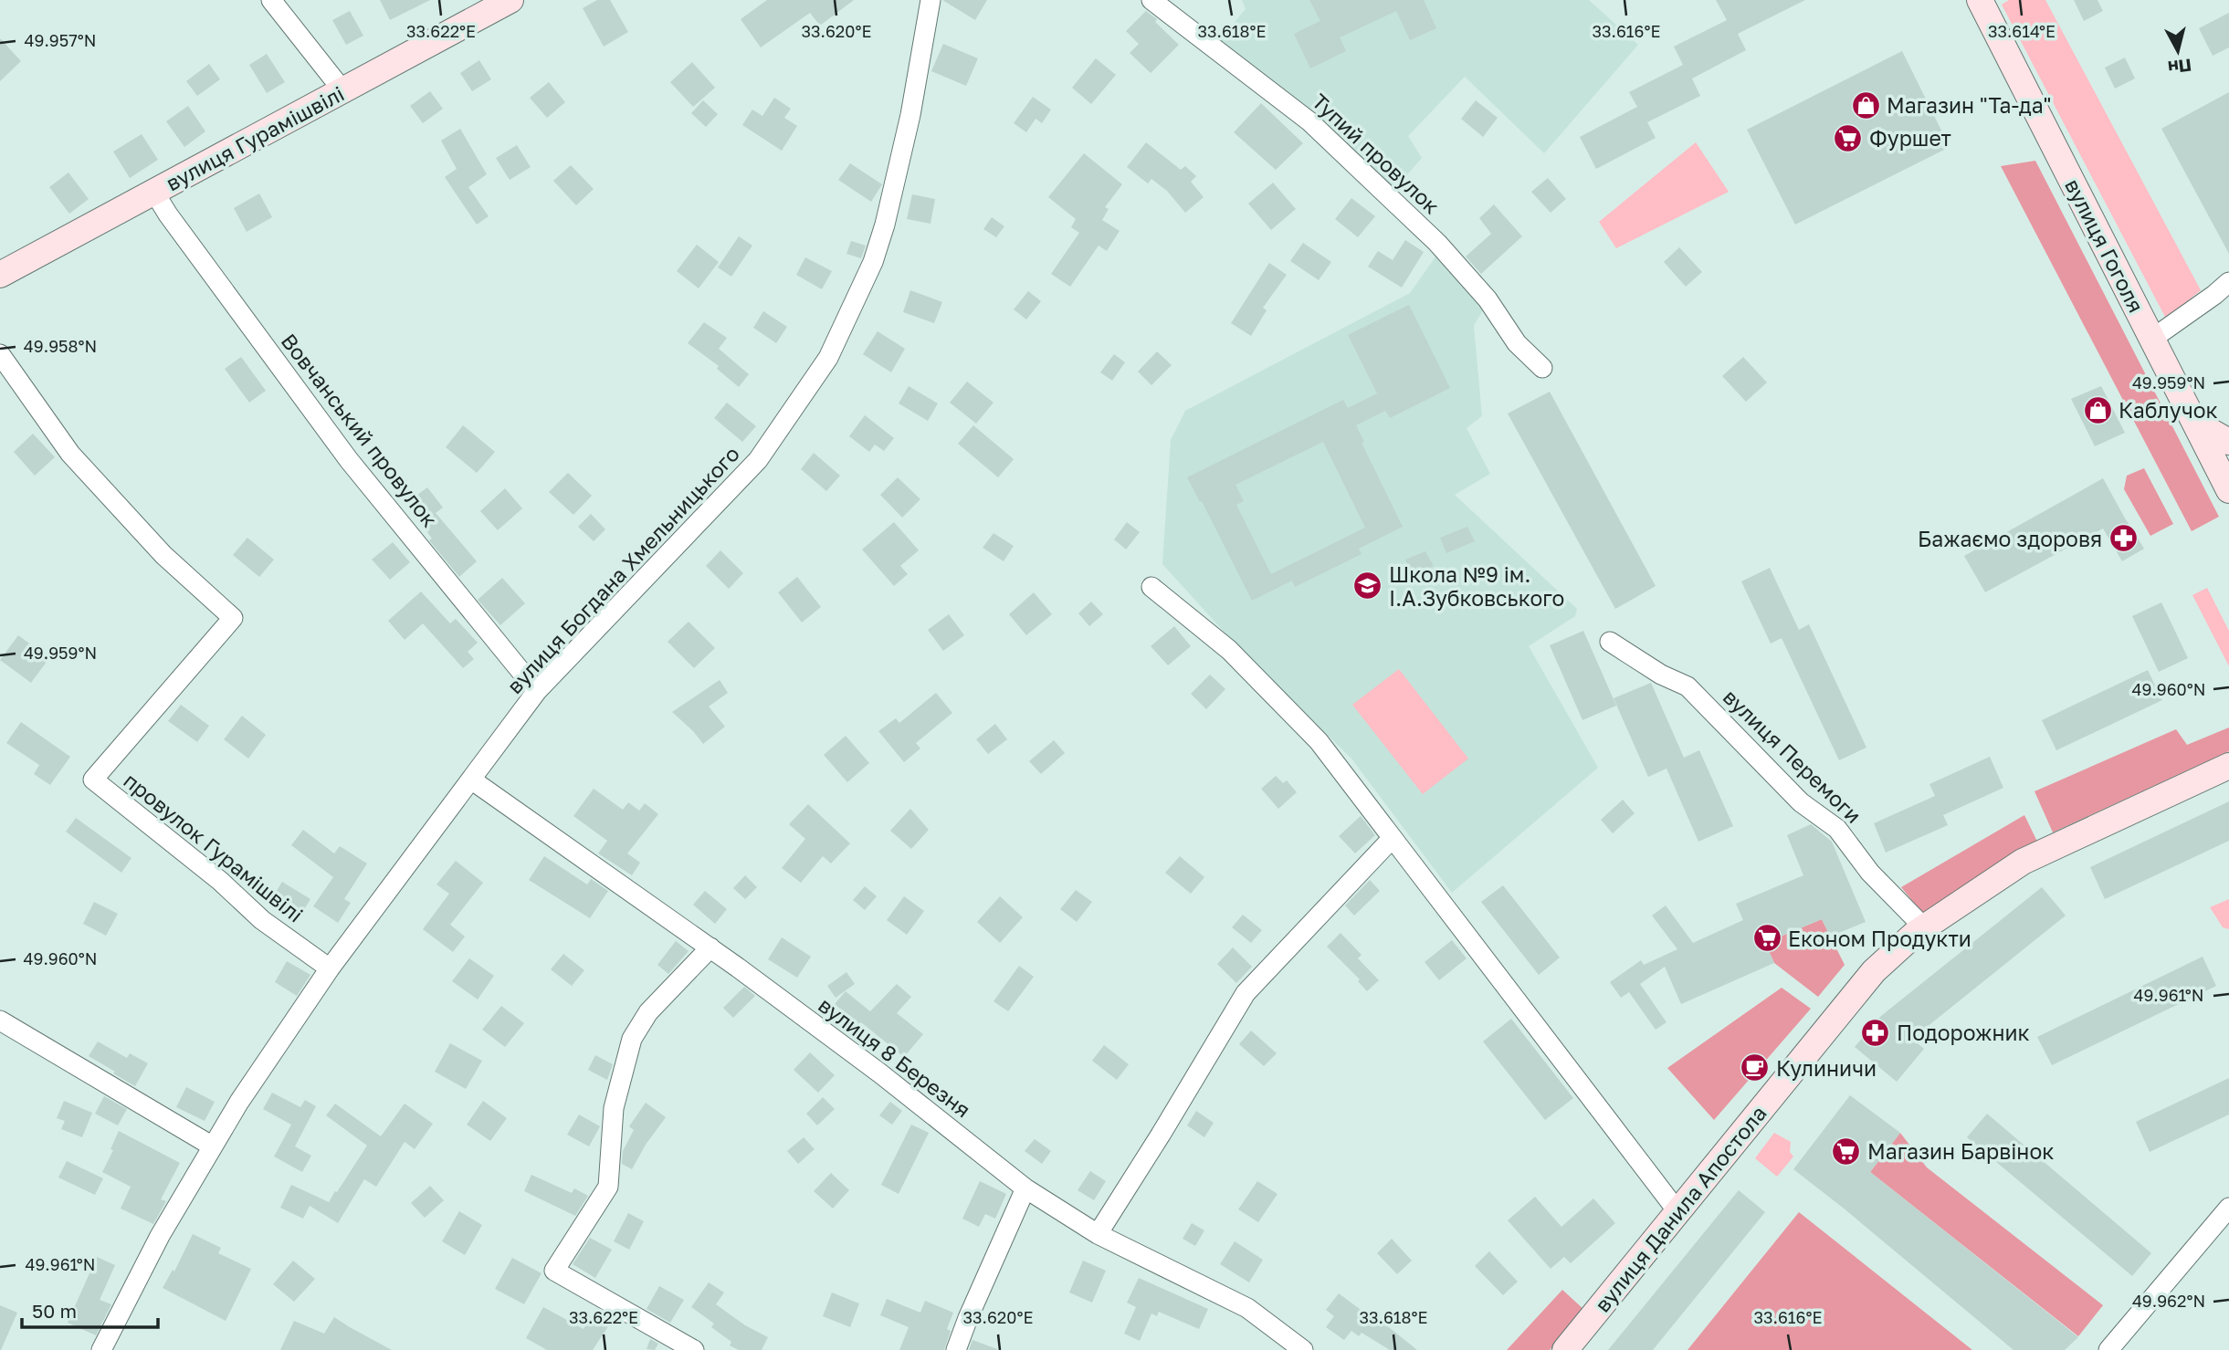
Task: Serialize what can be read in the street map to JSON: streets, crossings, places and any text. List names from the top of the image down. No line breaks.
{"streets":{"street":["вулиця Гурамішвілі","Тупий провулок","вулиця Гоголя","Вовчанський провулок","вулиця Богдана Хмельницького","вулиця Перемоги","провулок Гурамішвілі","вулиця 8 Березня","вулиця Данила Апостола"]},"crossings":[["вулиця Гурамішвілі","Вовчанський провулок"],["Вовчанський провулок","вулиця Богдана Хмельницького"],["вулиця Богдана Хмельницького","провулок Гурамішвілі"],["вулиця Богдана Хмельницького","вулиця 8 Березня"],["вулиця Перемоги","вулиця Данила Апостола"]],"places":{"shop":["Магазин \"Та-да\"","Каблучок"],"supermarket":["Фуршет","Економ Продукти","Магазин Барвінок"],"pharmacy":["Бажаємо здоровя","Подорожник"],"school or university":["Школа №9 ім. І.А.Зубковського"],"cafe":["Кулиничи"]},"scale_bar":"50 m","north":"bottom","coordinates":["33.622°E","33.620°E","33.618°E","33.616°E","33.614°E","49.957°N","49.958°N","49.959°N","49.960°N","49.961°N","49.962°N"]}
